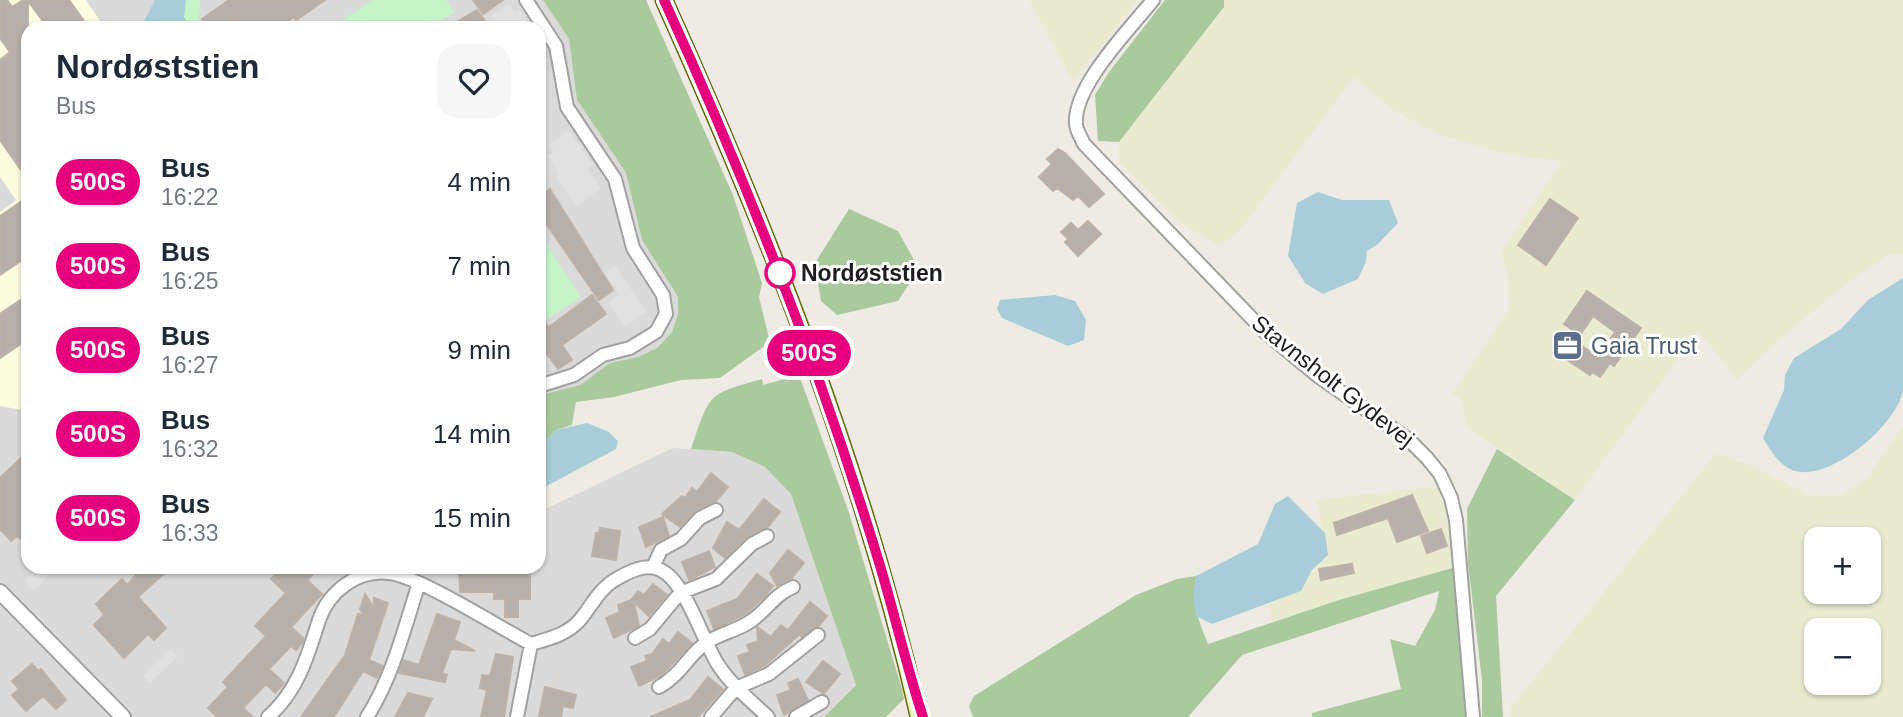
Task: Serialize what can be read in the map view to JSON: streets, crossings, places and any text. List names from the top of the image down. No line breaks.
{"streets":{"street":["Stavnsholt Gydevej"]},"places":{"other":["Nordøststien"],"office":["Gaia Trust"]},"lines":["bus line 500S"],"page":{"on_map":"500S","heading":["Nordøststien","Bus"],"list":[{"mark":"500S","name":"Bus","note":"16:22","value":"4 min"},{"mark":"500S","name":"Bus","note":"16:25","value":"7 min"},{"mark":"500S","name":"Bus","note":"16:27","value":"9 min"},{"mark":"500S","name":"Bus","note":"16:32","value":"14 min"},{"mark":"500S","name":"Bus","note":"16:33","value":"15 min"}],"map_buttons":["+","−"]}}
